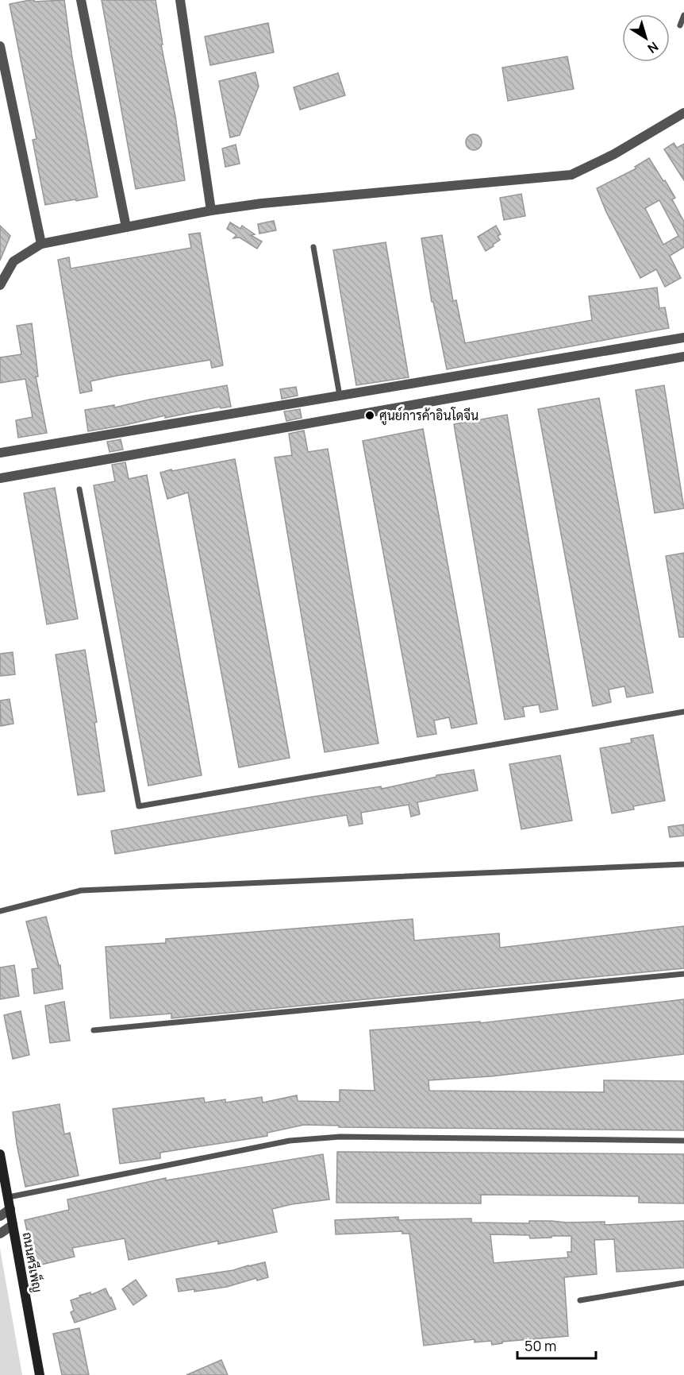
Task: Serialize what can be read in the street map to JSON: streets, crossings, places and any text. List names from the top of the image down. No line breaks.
{"streets":{"main road":["ถนนศรีเพ็ญ"]},"places":["ศูนย์การค้าอินโดจีน"],"scale_bar":"50 m","north":"bottom right"}
